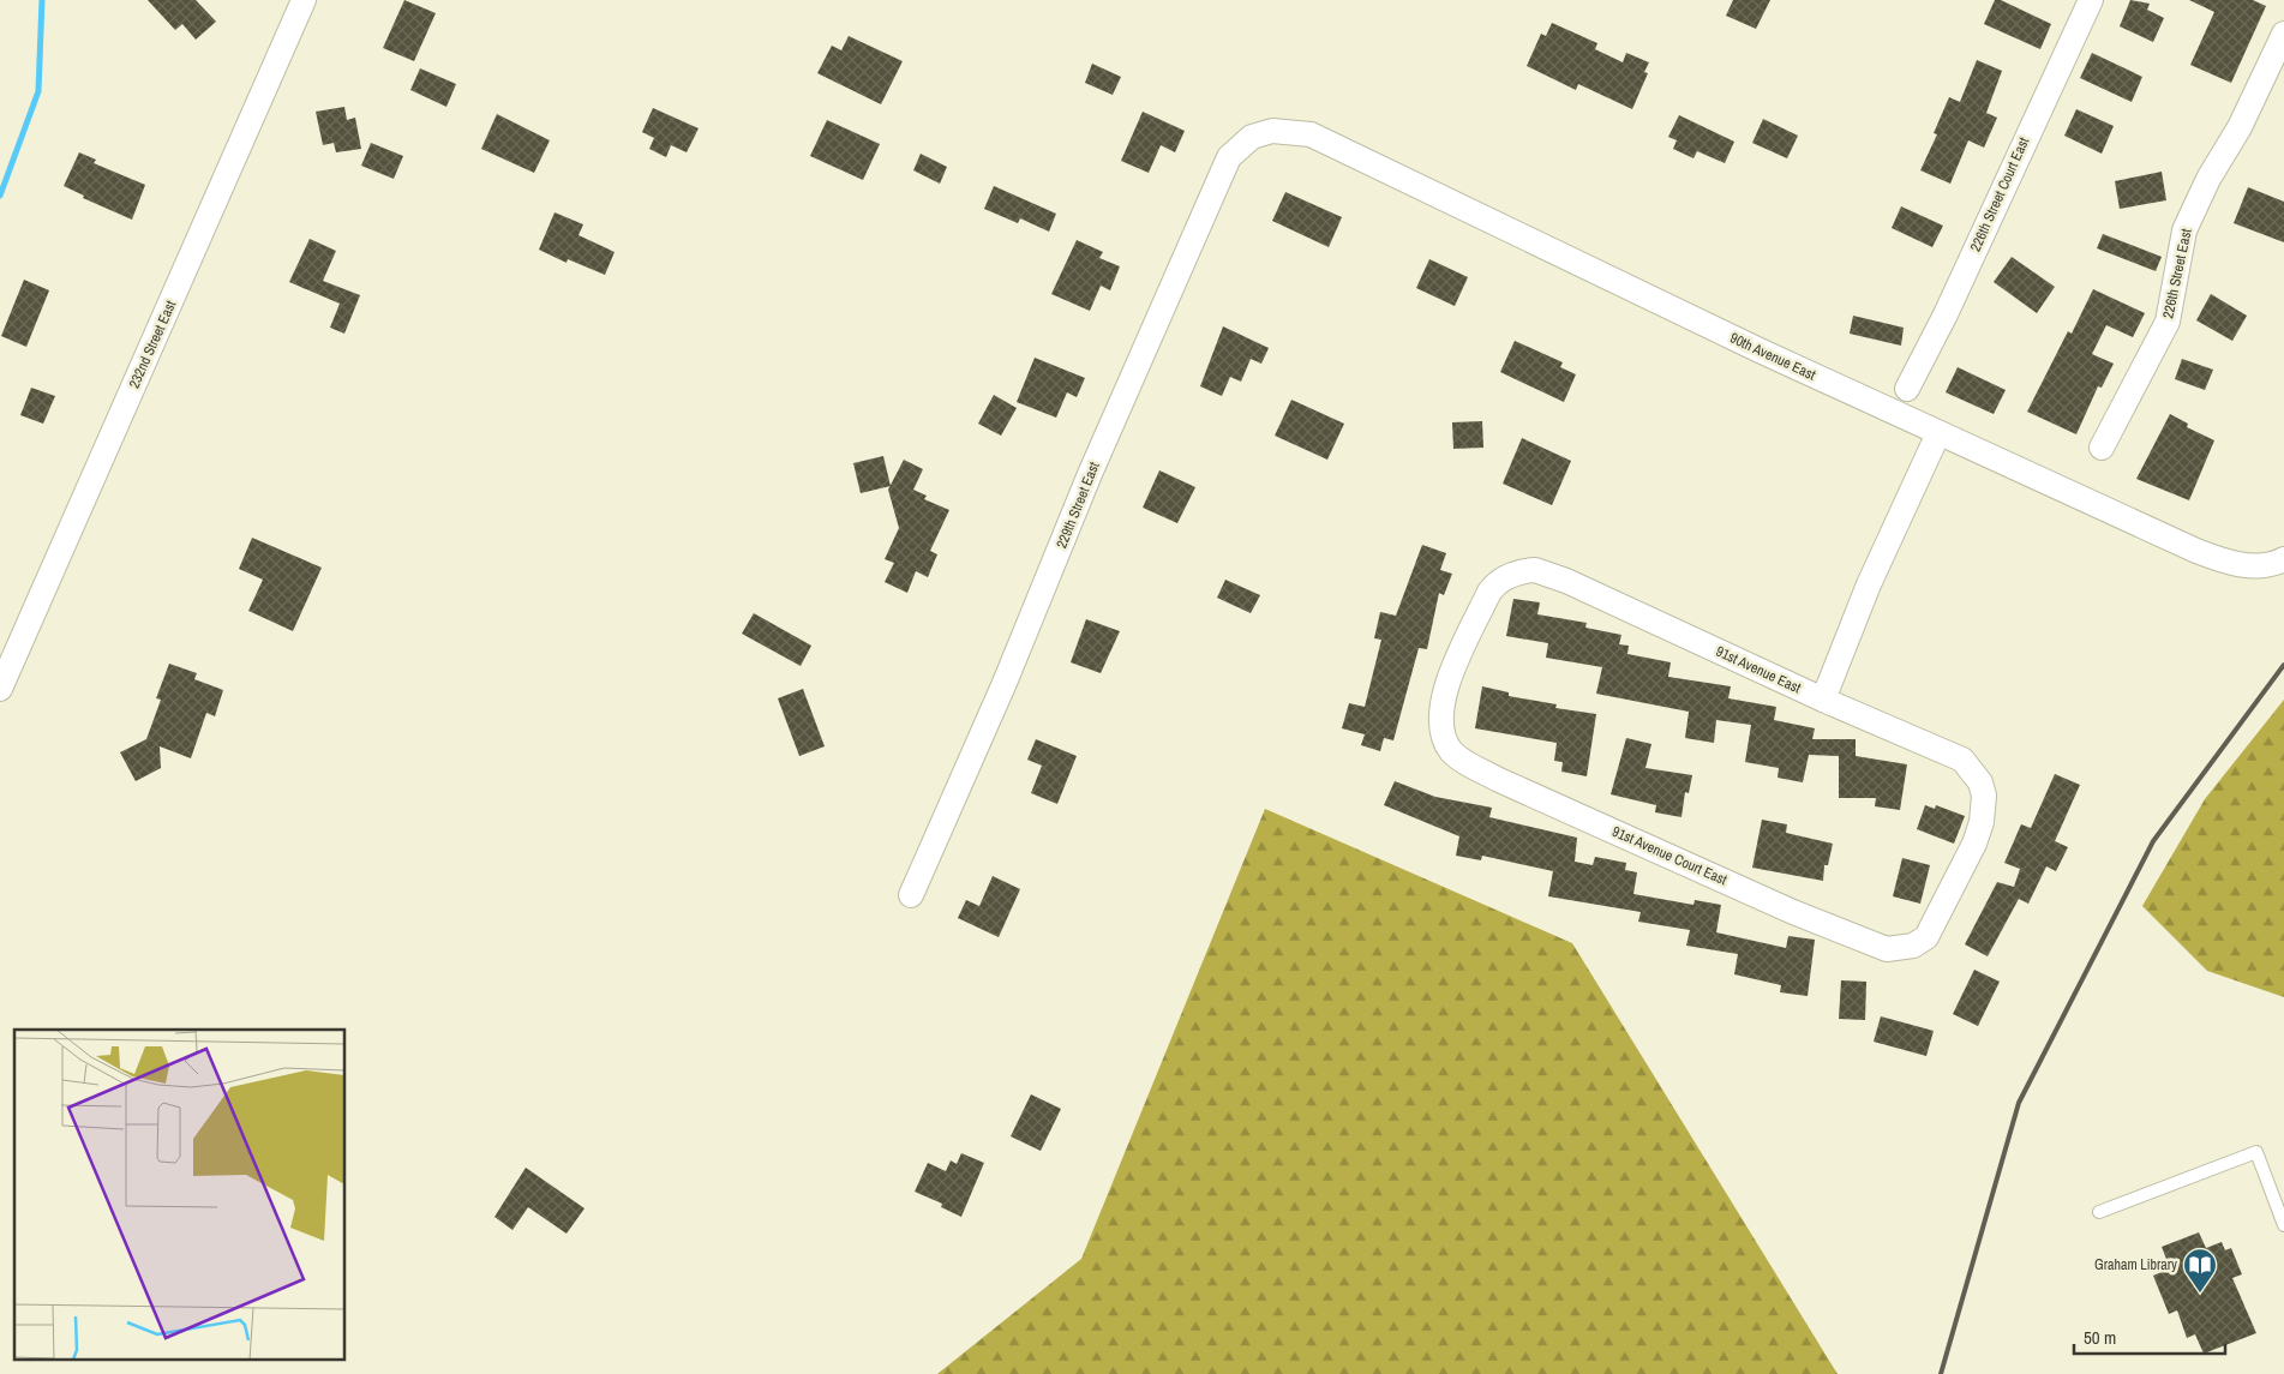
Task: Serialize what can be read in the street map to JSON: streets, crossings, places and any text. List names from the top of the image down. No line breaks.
{"streets":{"street":["226th Street Court East","226th Street East","232nd Street East","90th Avenue East","229th Street East","91st Avenue East","91st Avenue Court East"]},"crossings":[["90th Avenue East","229th Street East"],["91st Avenue East","91st Avenue Court East"]],"places":{"library":["Graham Library"]},"scale_bar":"50 m"}
